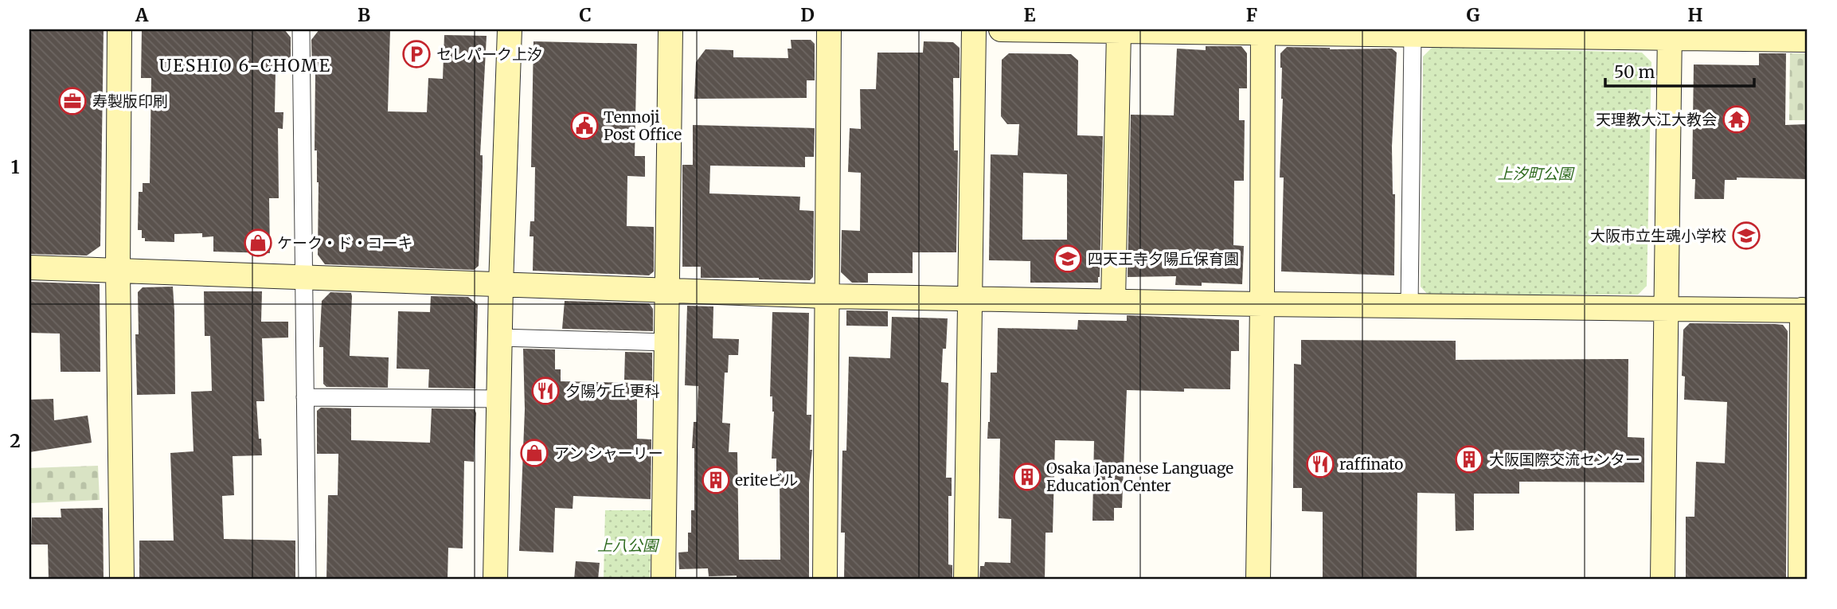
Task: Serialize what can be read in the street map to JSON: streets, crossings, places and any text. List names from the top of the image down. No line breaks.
{"districts":["UESHIO 6-CHOME"],"parks":["上汐町公園","上八公園"],"places":{"parking":["セレパーク上汐"],"office":["寿製版印刷"],"temple":["天理教大江大教会"],"public building":["Tennoji Post Office"],"school or university":["大阪市立生魂小学校","四天王寺夕陽丘保育園"],"shop":["ケーク・ド・コーキ","アン シャーリー"],"restaurant":["夕陽ケ丘 更科","raffinato"],"building":["大阪国際交流センター","Osaka Japanese Language Education Center","eriteビル"]},"scale_bar":"50 m","grid":{"columns":["A","B","C","D","E","F","G","H"],"rows":["1","2"]}}
